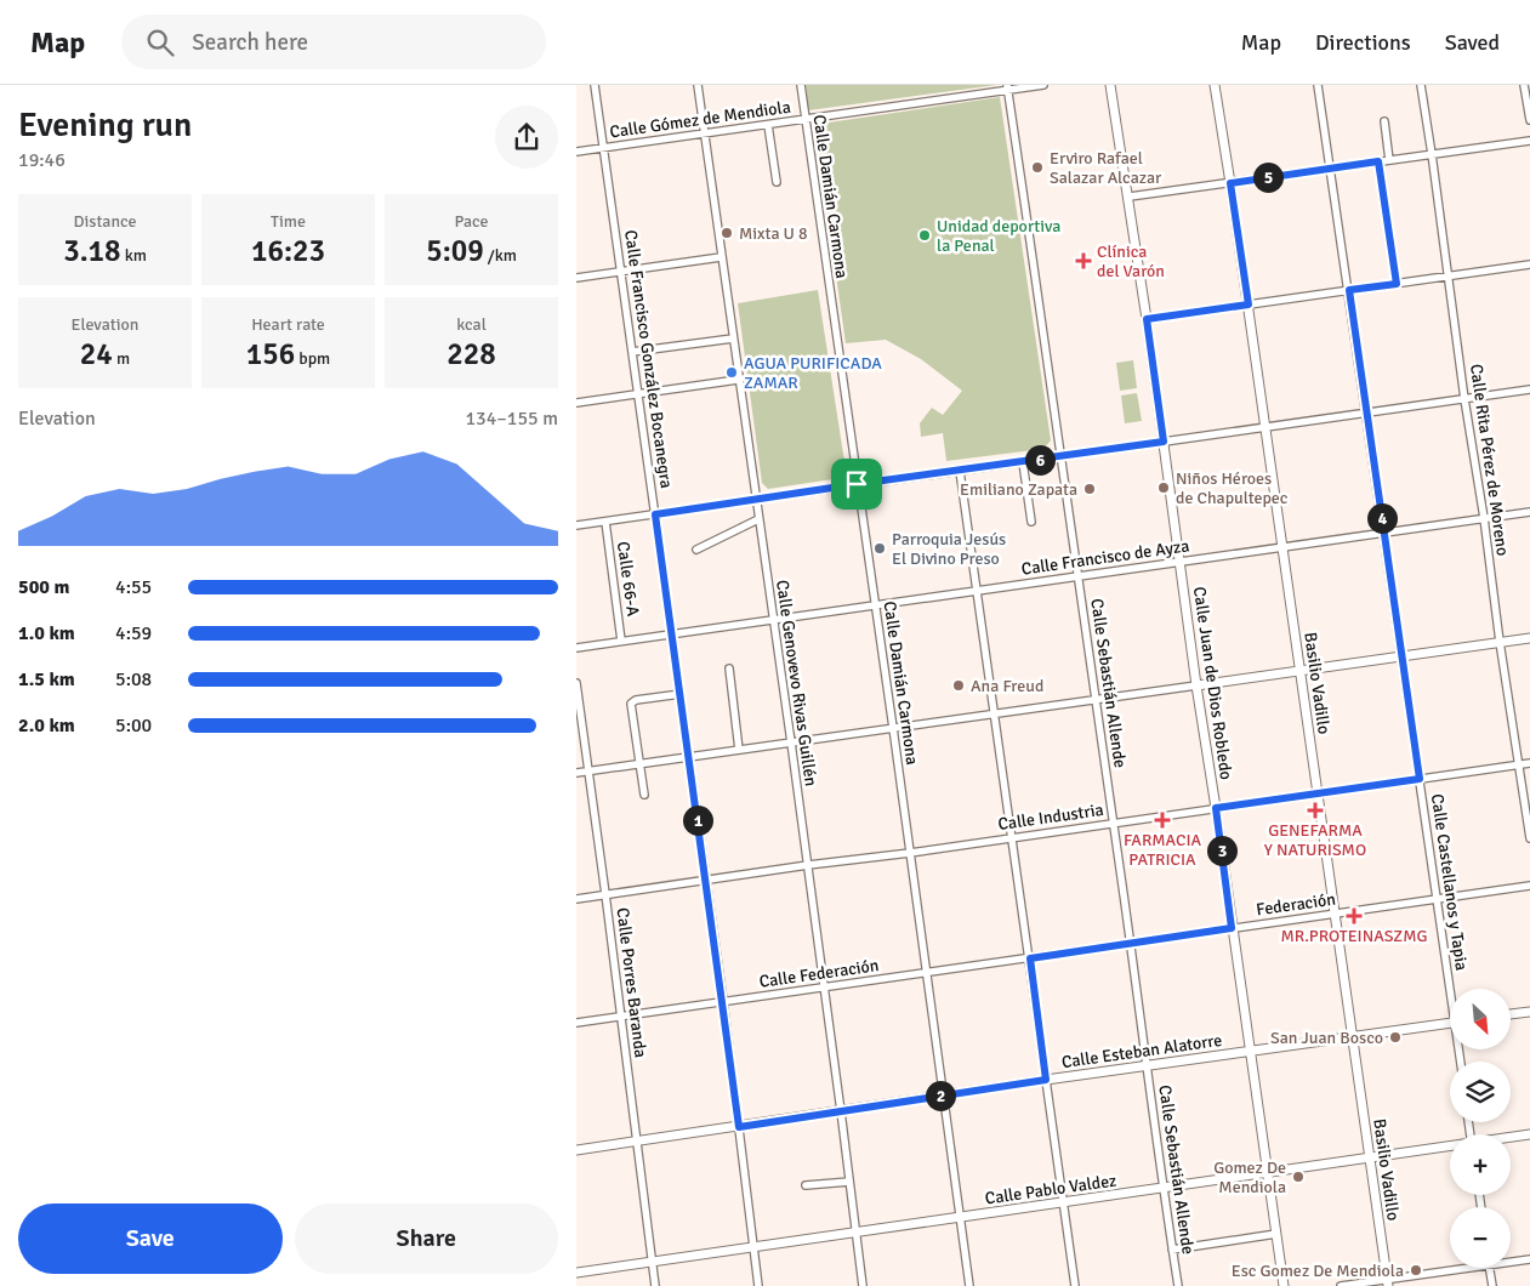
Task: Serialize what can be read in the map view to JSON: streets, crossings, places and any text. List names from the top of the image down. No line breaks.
{"streets":{"street":["Calle Gómez de Mendiola","Calle Damián Carmona","Calle Francisco González Bocanegra","Calle Rita Pérez de Moreno","Calle Francisco de Ayza","Calle 66-A","Calle Genovevo Rivas Guillén","Calle Sebastián Allende","Calle Juan de Dios Robledo","Basilio Vadillo","Calle Industria","Calle Castellanos y Tapia","Federación","Calle Federación","Calle Porres Baranda","Calle Esteban Alatorre","Calle Pablo Valdez"]},"crossings":[["Calle Gómez de Mendiola","Calle Damián Carmona"],["Calle Gómez de Mendiola","Calle Francisco González Bocanegra"],["Calle Gómez de Mendiola","Calle Genovevo Rivas Guillén"],["Calle Gómez de Mendiola","Calle Sebastián Allende"],["Calle Damián Carmona","Calle Francisco de Ayza"],["Calle Damián Carmona","Calle Industria"],["Calle Damián Carmona","Calle Federación"],["Calle Damián Carmona","Calle Esteban Alatorre"],["Calle Damián Carmona","Calle Pablo Valdez"],["Calle Francisco González Bocanegra","Calle Francisco de Ayza"],["Calle Francisco González Bocanegra","Calle Industria"],["Calle Francisco González Bocanegra","Calle Federación"],["Calle Francisco González Bocanegra","Calle Esteban Alatorre"],["Calle Francisco González Bocanegra","Calle Pablo Valdez"],["Calle Rita Pérez de Moreno","Calle Francisco de Ayza"],["Calle Rita Pérez de Moreno","Calle Industria"],["Calle Francisco de Ayza","Calle 66-A"],["Calle Francisco de Ayza","Calle Genovevo Rivas Guillén"],["Calle Francisco de Ayza","Calle Sebastián Allende"],["Calle Francisco de Ayza","Calle Juan de Dios Robledo"],["Calle Francisco de Ayza","Basilio Vadillo"],["Calle Francisco de Ayza","Calle Castellanos y Tapia"],["Calle Genovevo Rivas Guillén","Calle Industria"],["Calle Genovevo Rivas Guillén","Calle Federación"],["Calle Genovevo Rivas Guillén","Calle Esteban Alatorre"],["Calle Genovevo Rivas Guillén","Calle Pablo Valdez"],["Calle Sebastián Allende","Calle Industria"],["Calle Sebastián Allende","Federación"],["Calle Sebastián Allende","Calle Esteban Alatorre"],["Calle Sebastián Allende","Calle Pablo Valdez"],["Calle Juan de Dios Robledo","Calle Industria"],["Calle Juan de Dios Robledo","Federación"],["Calle Juan de Dios Robledo","Calle Esteban Alatorre"],["Calle Juan de Dios Robledo","Calle Pablo Valdez"],["Basilio Vadillo","Calle Industria"],["Basilio Vadillo","Federación"],["Basilio Vadillo","Calle Esteban Alatorre"],["Basilio Vadillo","Calle Pablo Valdez"],["Calle Industria","Calle Castellanos y Tapia"],["Calle Industria","Calle Porres Baranda"],["Calle Castellanos y Tapia","Federación"],["Federación","Calle Federación"],["Calle Federación","Calle Porres Baranda"],["Calle Porres Baranda","Calle Esteban Alatorre"],["Calle Porres Baranda","Calle Pablo Valdez"]],"places":{"other":["Erviro Rafael Salazar Alcazar","Mixta U 8","Unidad deportiva la Penal","AGUA PURIFICADA ZAMAR","Niños Héroes de Chapultepec","Emiliano Zapata","Parroquia Jesús El Divino Preso","Ana Freud","San Juan Bosco","Gomez De Mendiola","Esc Gomez De Mendiola"],"health":["Clínica del Varón","GENEFARMA Y NATURISMO","FARMACIA PATRICIA","MR.PROTEINASZMG"]},"north":"bottom right","page":{"header":"Map","search":"Search here","nav":["Map","Directions","Saved"],"heading":["Evening run","19:46"],"pins":["5","6","4","1","3","2"],"stats":[["Distance","3.18 km"],["Time","16:23"],["Pace","5:09 /km"],["Elevation","24 m"],["Heart rate","156 bpm"],["kcal","228"]],"chart":["Elevation","134–155 m"],"list":[{"name":"500 m","note":"4:55"},{"name":"1.0 km","note":"4:59"},{"name":"1.5 km","note":"5:08"},{"name":"2.0 km","note":"5:00"}],"map_buttons":["+","−"],"buttons":["Save","Share"]}}
